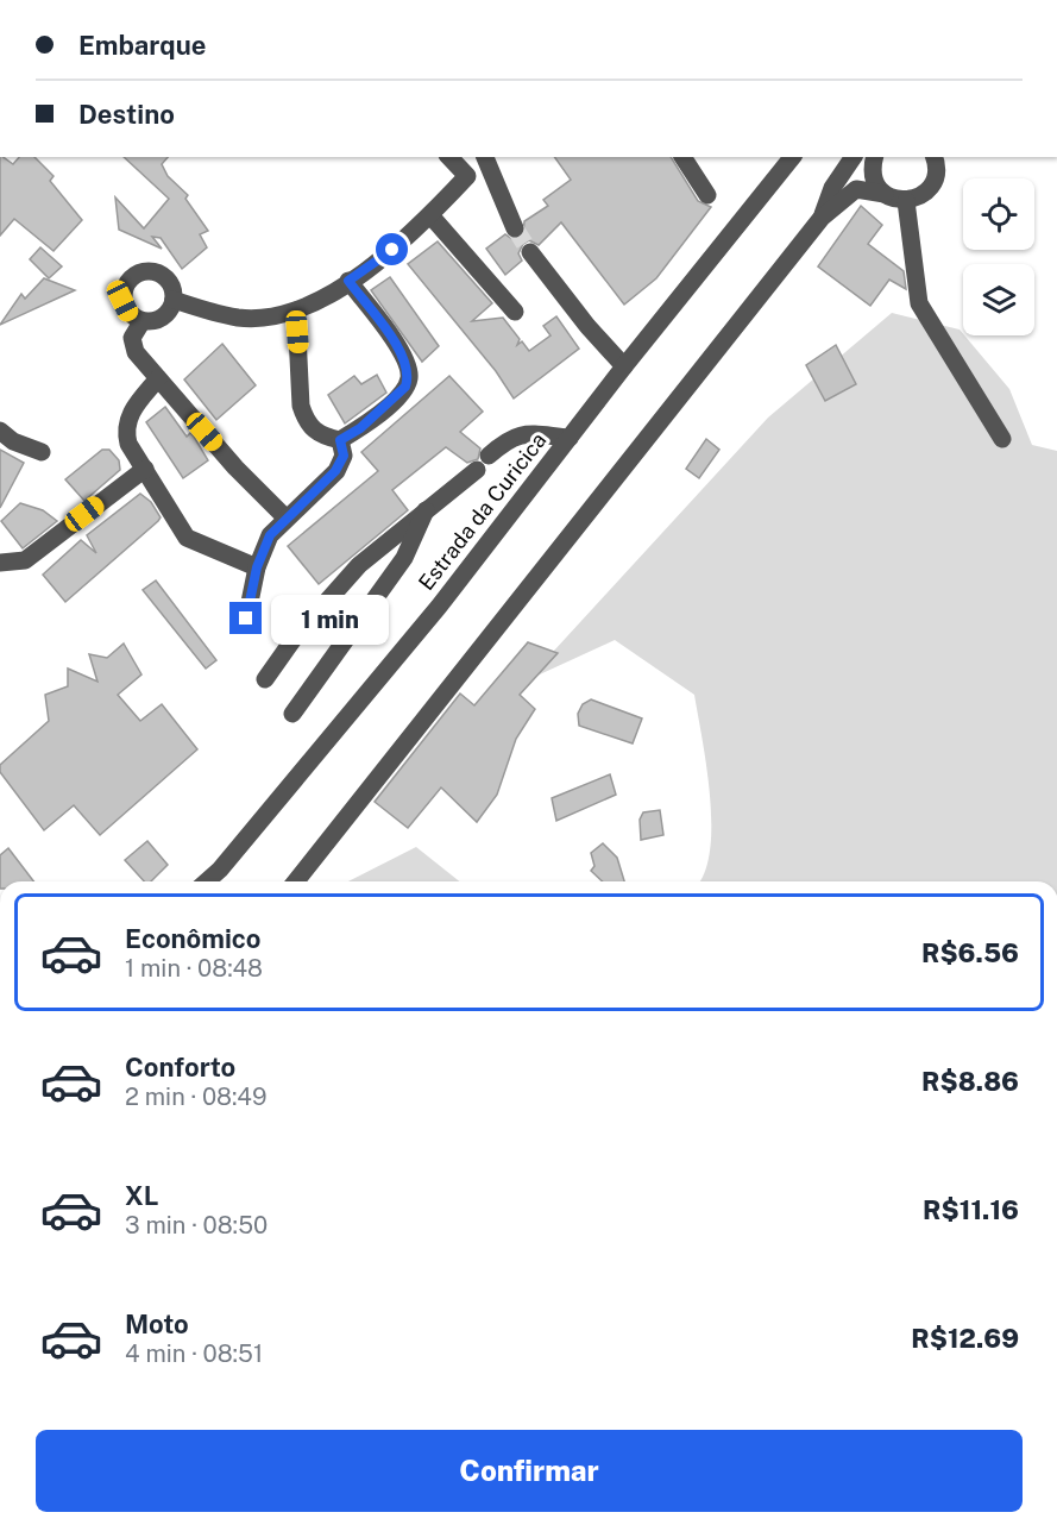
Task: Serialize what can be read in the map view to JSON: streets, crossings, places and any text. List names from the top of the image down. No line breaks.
{"streets":{"street":["Estrada da Curicica"]},"page":{"banner":["Embarque","Destino"],"bubble":"1 min","list":[{"name":"Econômico","note":"1 min · 08:48","value":"R$6.56"},{"name":"Conforto","note":"2 min · 08:49","value":"R$8.86"},{"name":"XL","note":"3 min · 08:50","value":"R$11.16"},{"name":"Moto","note":"4 min · 08:51","value":"R$12.69"}],"buttons":"Confirmar"}}
